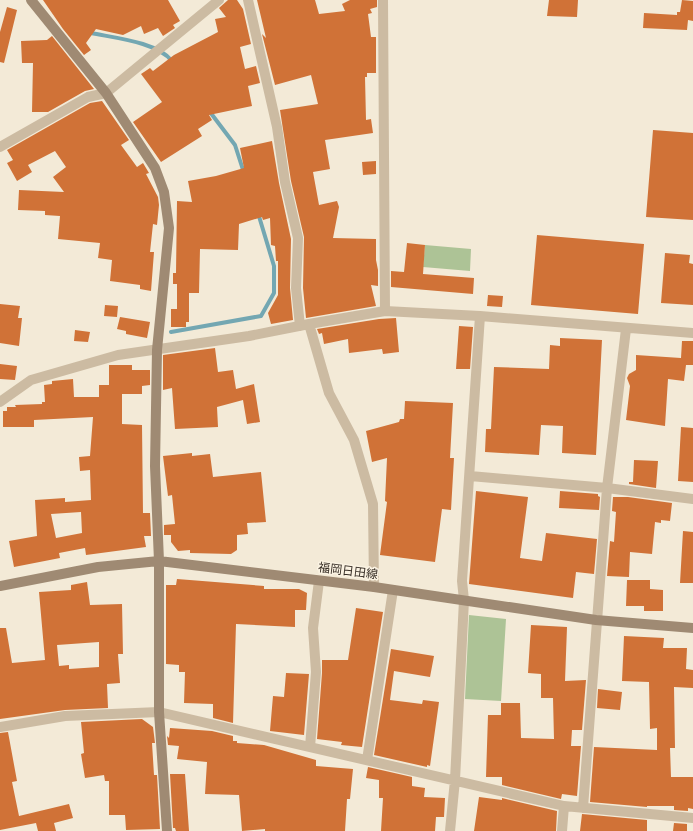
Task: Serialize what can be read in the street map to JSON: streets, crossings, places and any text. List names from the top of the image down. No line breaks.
{"streets":{"street":["福岡日田線"]}}
